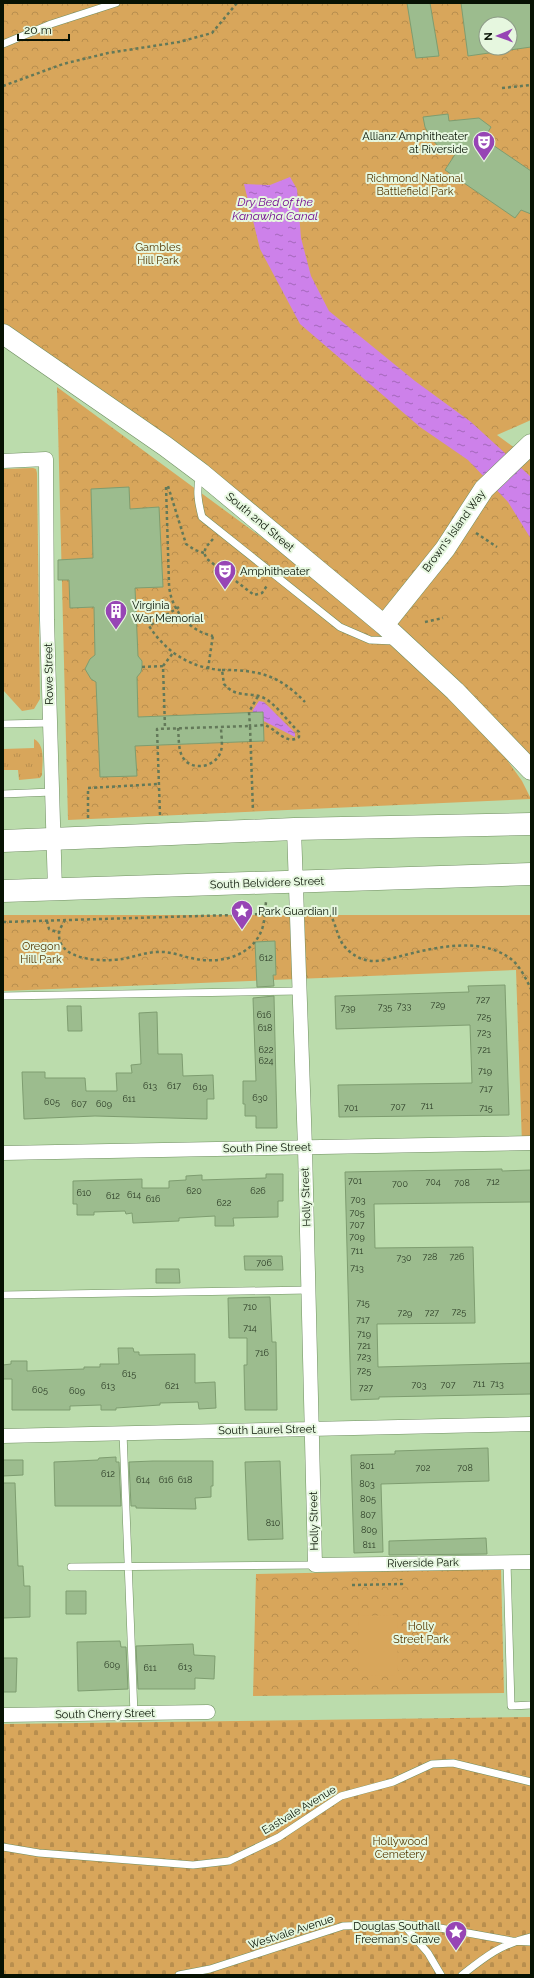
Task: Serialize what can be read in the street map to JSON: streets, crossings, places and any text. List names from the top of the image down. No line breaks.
{"streets":{"main road":["South Belvidere Street"],"street":["South 2nd Street","Brown's Island Way","Rowe Street","South Pine Street","Holly Street","South Laurel Street","Riverside Park","South Cherry Street"],"lane":["Eastvale Avenue","Westvale Avenue"]},"crossings":[["South 2nd Street","Brown's Island Way"],["Rowe Street","South Belvidere Street"],["South Belvidere Street","Holly Street"],["South Pine Street","Holly Street"],["Holly Street","South Laurel Street"],["Holly Street","Riverside Park"]],"water":["Dry Bed of the Kanawha Canal"],"parks":["Richmond National Battlefield Park","Gambles Hill Park","Oregon Hill Park","Holly Street Park","Hollywood Cemetery"],"places":{"theatre":["Allianz Amphitheater at Riverside","Amphitheater"],"building":["Virginia War Memorial"],"place":["Park Guardian II","Douglas Southall Freeman's Grave"]},"house_numbers":["612","727","729","733","735","739","616","725","618","723","622","721","624","719","613","617","619","717","630","611","605","607","609","711","707","701","715","701","704","712","708","700","620","626","610","614","612","616","703","622","705","707","709","711","728","726","730","706","713","715","710","725","729","727","717","714","719","721","716","723","725","615","711","713","703","707","613","621","727","605","609","801","702","708","612","614","616","618","803","805","807","810","809","811","609","613","611"],"scale_bar":"20 m","north":"left"}
